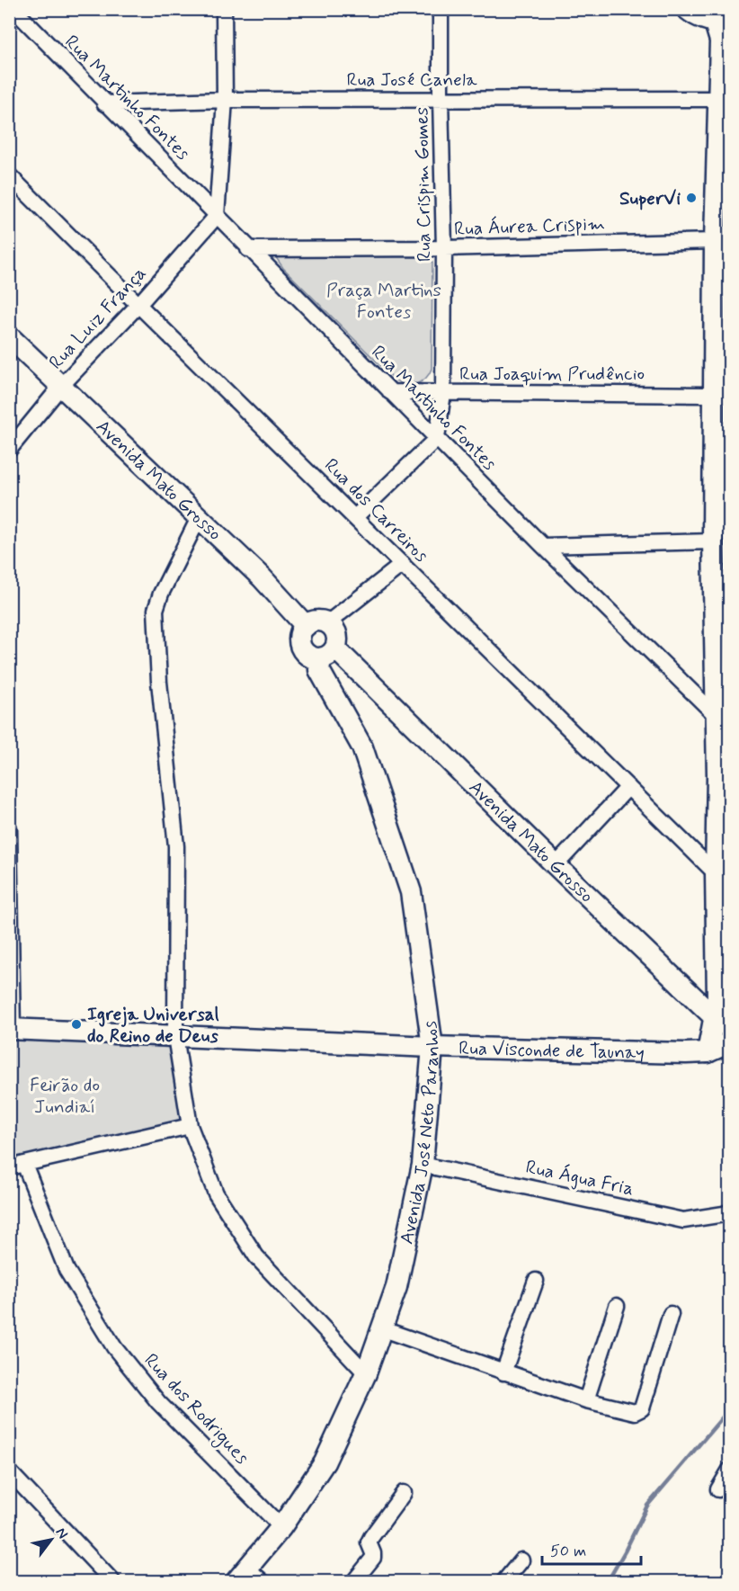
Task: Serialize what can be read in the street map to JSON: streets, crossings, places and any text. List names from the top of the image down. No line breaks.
{"streets":{"main road":["Avenida Mato Grosso","Rua Visconde de Taunay","Avenida José Neto Paranhos"],"street":["Rua José Canela","Rua Martinho Fontes","Rua Crispim Gomes","Rua Áurea Crispim","Rua Luiz França","Rua Joaquim Prudêncio","Rua dos Carreiros","Rua Água Fria","Rua dos Rodrigues"]},"crossings":[["Rua José Canela","Rua Martinho Fontes"],["Rua José Canela","Rua Crispim Gomes"],["Rua Martinho Fontes","Rua Crispim Gomes"],["Rua Martinho Fontes","Rua Áurea Crispim"],["Rua Martinho Fontes","Rua Luiz França"],["Rua Martinho Fontes","Rua Joaquim Prudêncio"],["Rua Crispim Gomes","Rua Áurea Crispim"],["Rua Crispim Gomes","Rua Joaquim Prudêncio"],["Rua Luiz França","Avenida Mato Grosso"],["Rua Luiz França","Rua dos Carreiros"],["Avenida Mato Grosso","Avenida José Neto Paranhos"],["Rua Visconde de Taunay","Avenida José Neto Paranhos"],["Avenida José Neto Paranhos","Rua Água Fria"],["Avenida José Neto Paranhos","Rua dos Rodrigues"]],"parks":["Praça Martins Fontes","Feirão do Jundiaí"],"places":["SuperVi","Igreja Universal do Reino de Deus"],"scale_bar":"50 m","north":"top right"}
